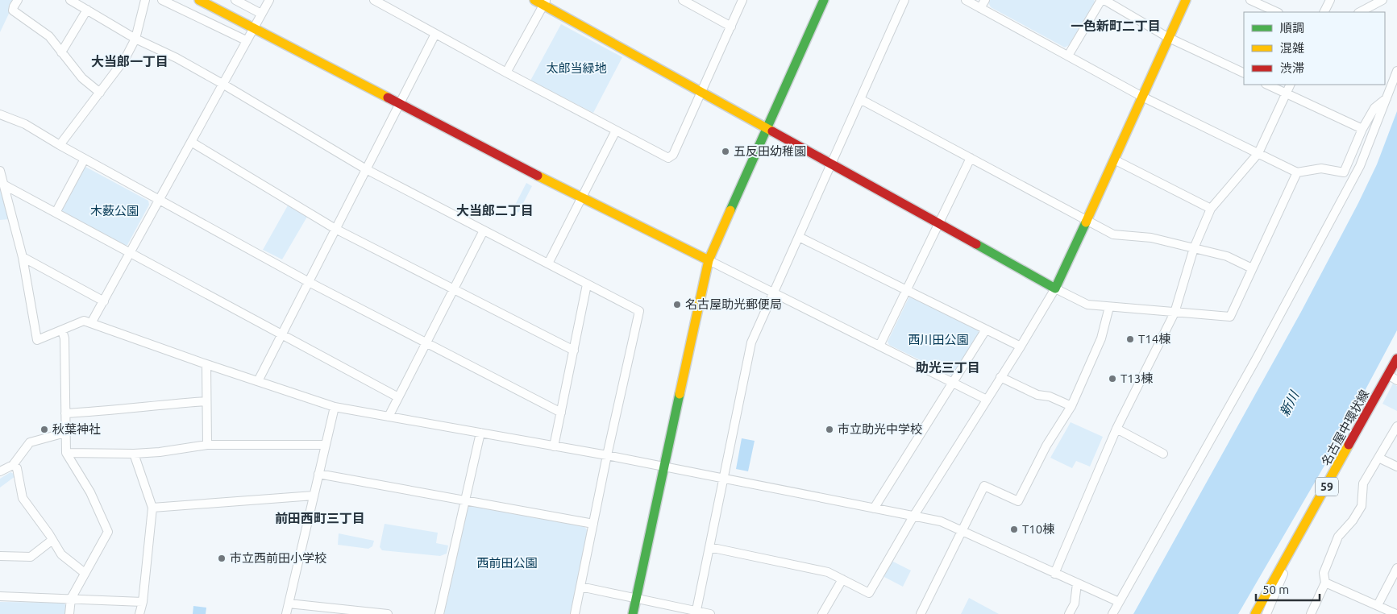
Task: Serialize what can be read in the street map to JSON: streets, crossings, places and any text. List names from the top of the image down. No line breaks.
{"streets":{"street":["名古屋中環状線","59"]},"districts":["一色新町二丁目","大当郎一丁目","大当郎二丁目","助光三丁目","前田西町三丁目"],"water":["新川"],"parks":["太郎当緑地","木薮公園","西川田公園","西前田公園"],"places":["五反田幼稚園","名古屋助光郵便局","T14棟","T13棟","秋葉神社","市立助光中学校","T10棟","市立西前田小学校"],"legend":["順調","混雑","渋滞"],"scale_bar":"50 m"}
